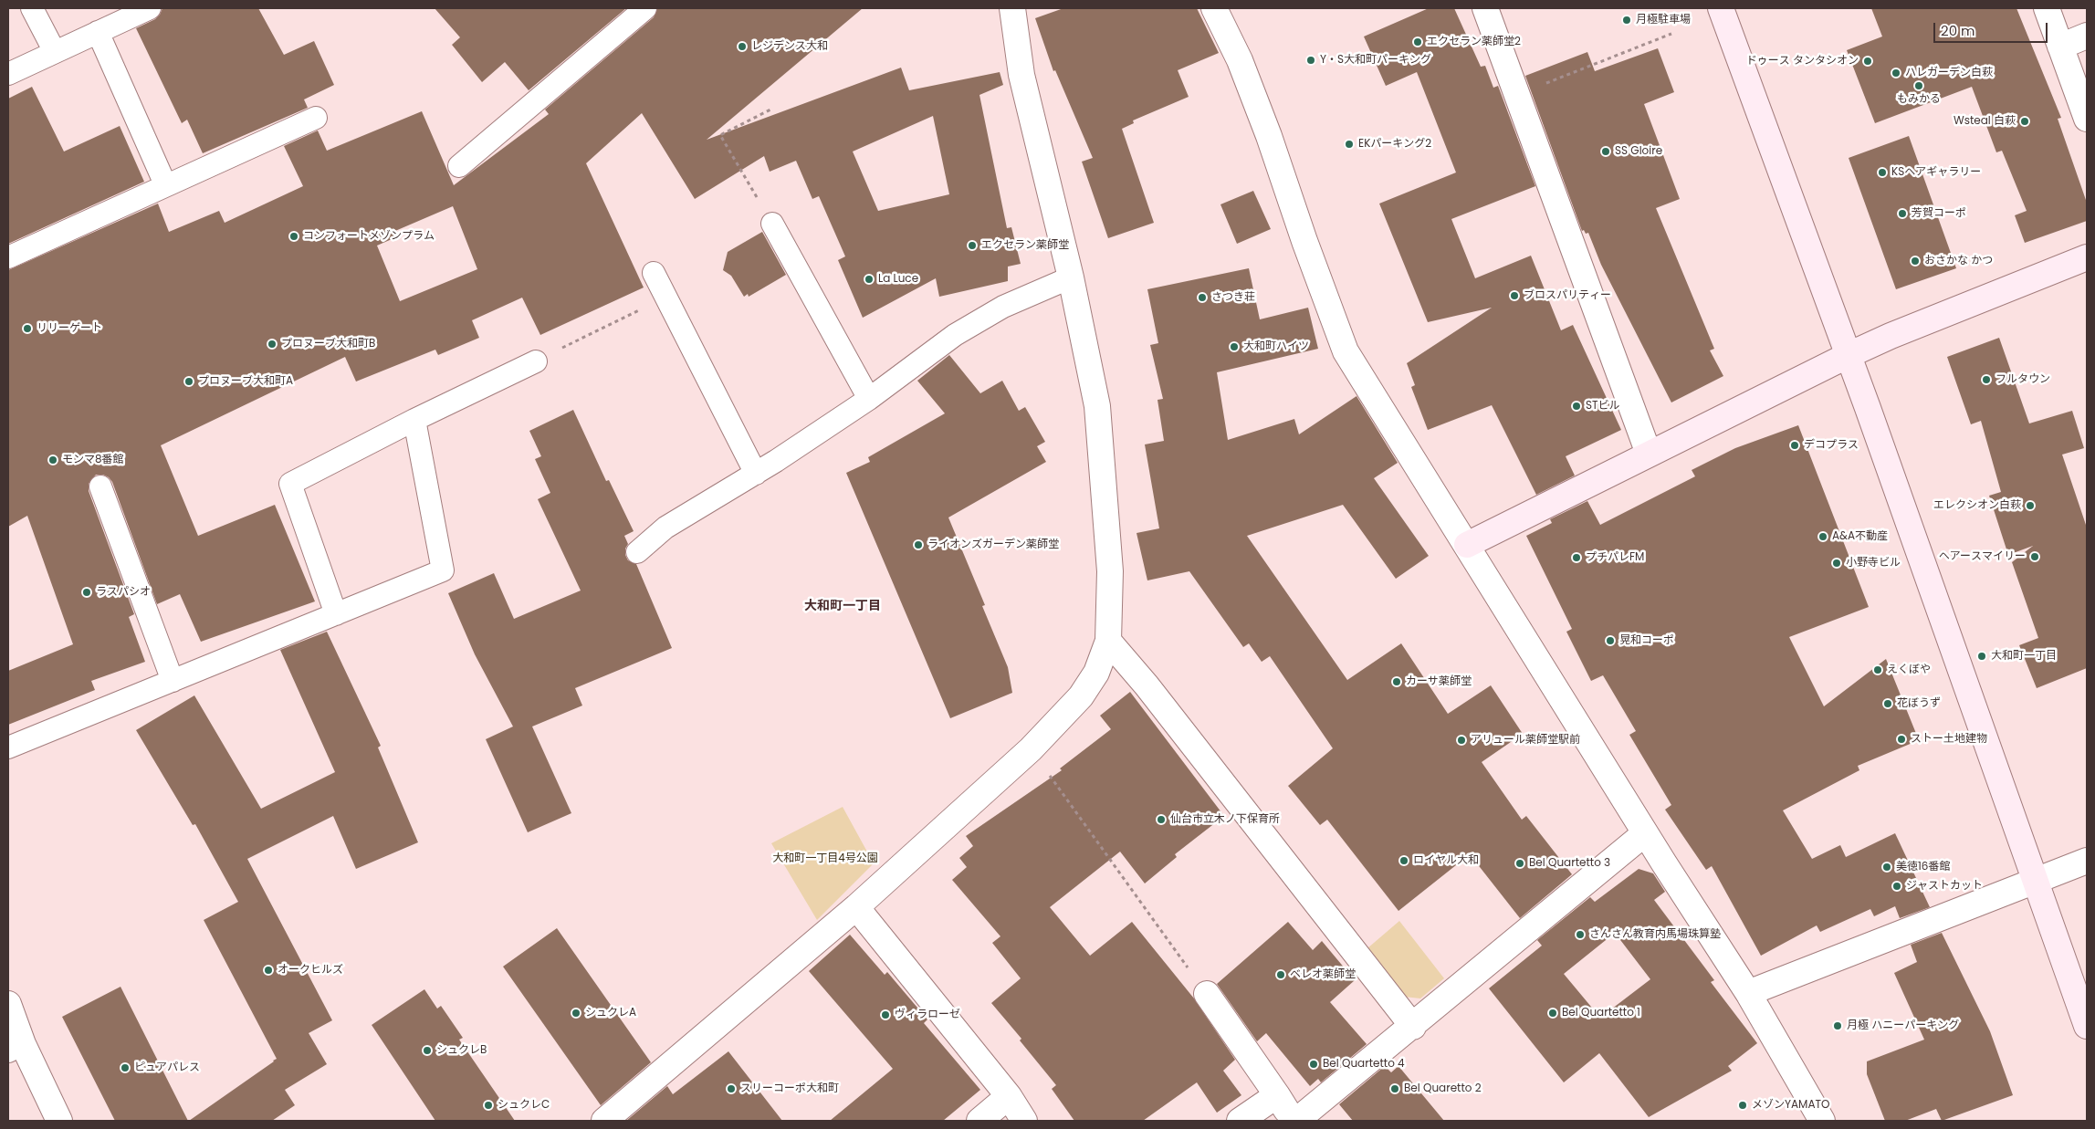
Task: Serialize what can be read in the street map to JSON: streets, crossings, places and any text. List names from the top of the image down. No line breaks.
{"districts":["大和町一丁目"],"parks":["大和町一丁目4号公園"],"places":["月極駐車場","エクセラン薬師堂2","レジデンス大和","Y・S大和町パーキング","ドゥース タンタシオン","ハレガーデン白萩","もみかる","Wsteal 白萩","EKパーキング2","SS Gloire","KSヘアギャラリー","芳賀コーポ","コンフォートメゾンプラム","エクセラン薬師堂","おさかな かつ","La Luce","ブロスパリティー","さつき荘","リリーゲート","プロヌーブ大和町B","大和町ハイツ","フルタウン","プロヌーブ大和町A","STビル","デコプラス","モンマ8番館","エレクシオン白萩","A&A不動産","ライオンズガーデン薬師堂","ヘアースマイリー","プチパレFM","小野寺ビル","ラスパシオ","晃和コーポ","大和町一丁目","えくぼや","カーサ薬師堂","花ぼうず","ストー土地建物","アリュール薬師堂駅前","仙台市立木ノ下保育所","ロイヤル大和","Bel Quartetto 3","美徳16番館","ジャストカット","さんさん教育内馬場珠算塾","オークヒルズ","ベレオ薬師堂","シュクレA","Bel Quartetto 1","ヴィラローゼ","月極 ハニーパーキング","シュクレB","Bel Quartetto 4","ピュアパレス","スリーコーポ大和町","Bel Quaretto 2","シュクレC","メゾンYAMATO"],"scale_bar":"20 m"}
